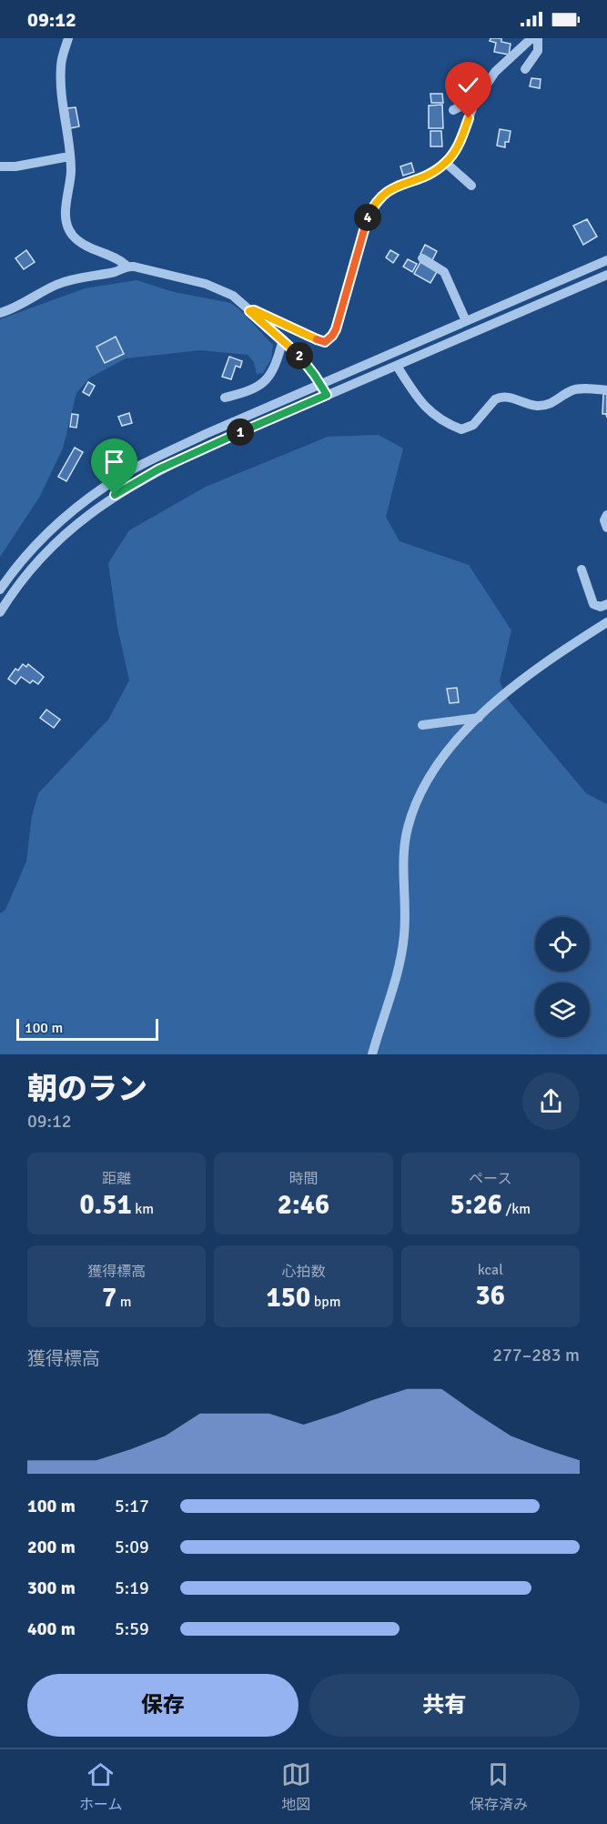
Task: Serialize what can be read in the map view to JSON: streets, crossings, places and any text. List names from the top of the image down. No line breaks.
{"scale_bar":"100 m","page":{"status":"09:12","pins":["4","2","1"],"scale":"100 m","heading":["朝のラン","09:12"],"stats":[["距離","0.51 km"],["時間","2:46"],["ペース","5:26 /km"],["獲得標高","7 m"],["心拍数","150 bpm"],["kcal","36"]],"chart":["獲得標高","277–283 m"],"list":[{"name":"100 m","note":"5:17"},{"name":"200 m","note":"5:09"},{"name":"300 m","note":"5:19"},{"name":"400 m","note":"5:59"}],"buttons":["保存","共有"],"tabs":["ホーム","地図","保存済み"]}}
